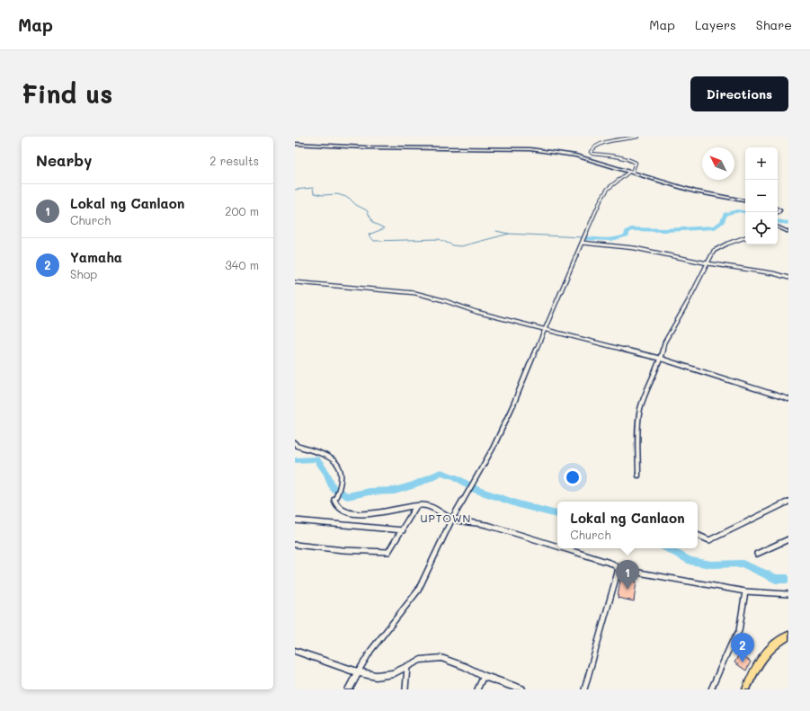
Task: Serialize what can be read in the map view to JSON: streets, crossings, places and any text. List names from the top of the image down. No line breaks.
{"districts":["UPTOWN"],"north":"top left","page":{"header":"Map","nav":["Map","Layers","Share"],"buttons":"Directions","title":"Find us","heading":["Nearby","2 results"],"map_buttons":["+","−"],"list":[{"mark":"1","name":"Lokal ng Canlaon","note":"Church","value":"200 m"},{"mark":"2","name":"Yamaha","note":"Shop","value":"340 m"}],"popup":["Lokal ng Canlaon","Church"],"pins":["1","2"]}}
